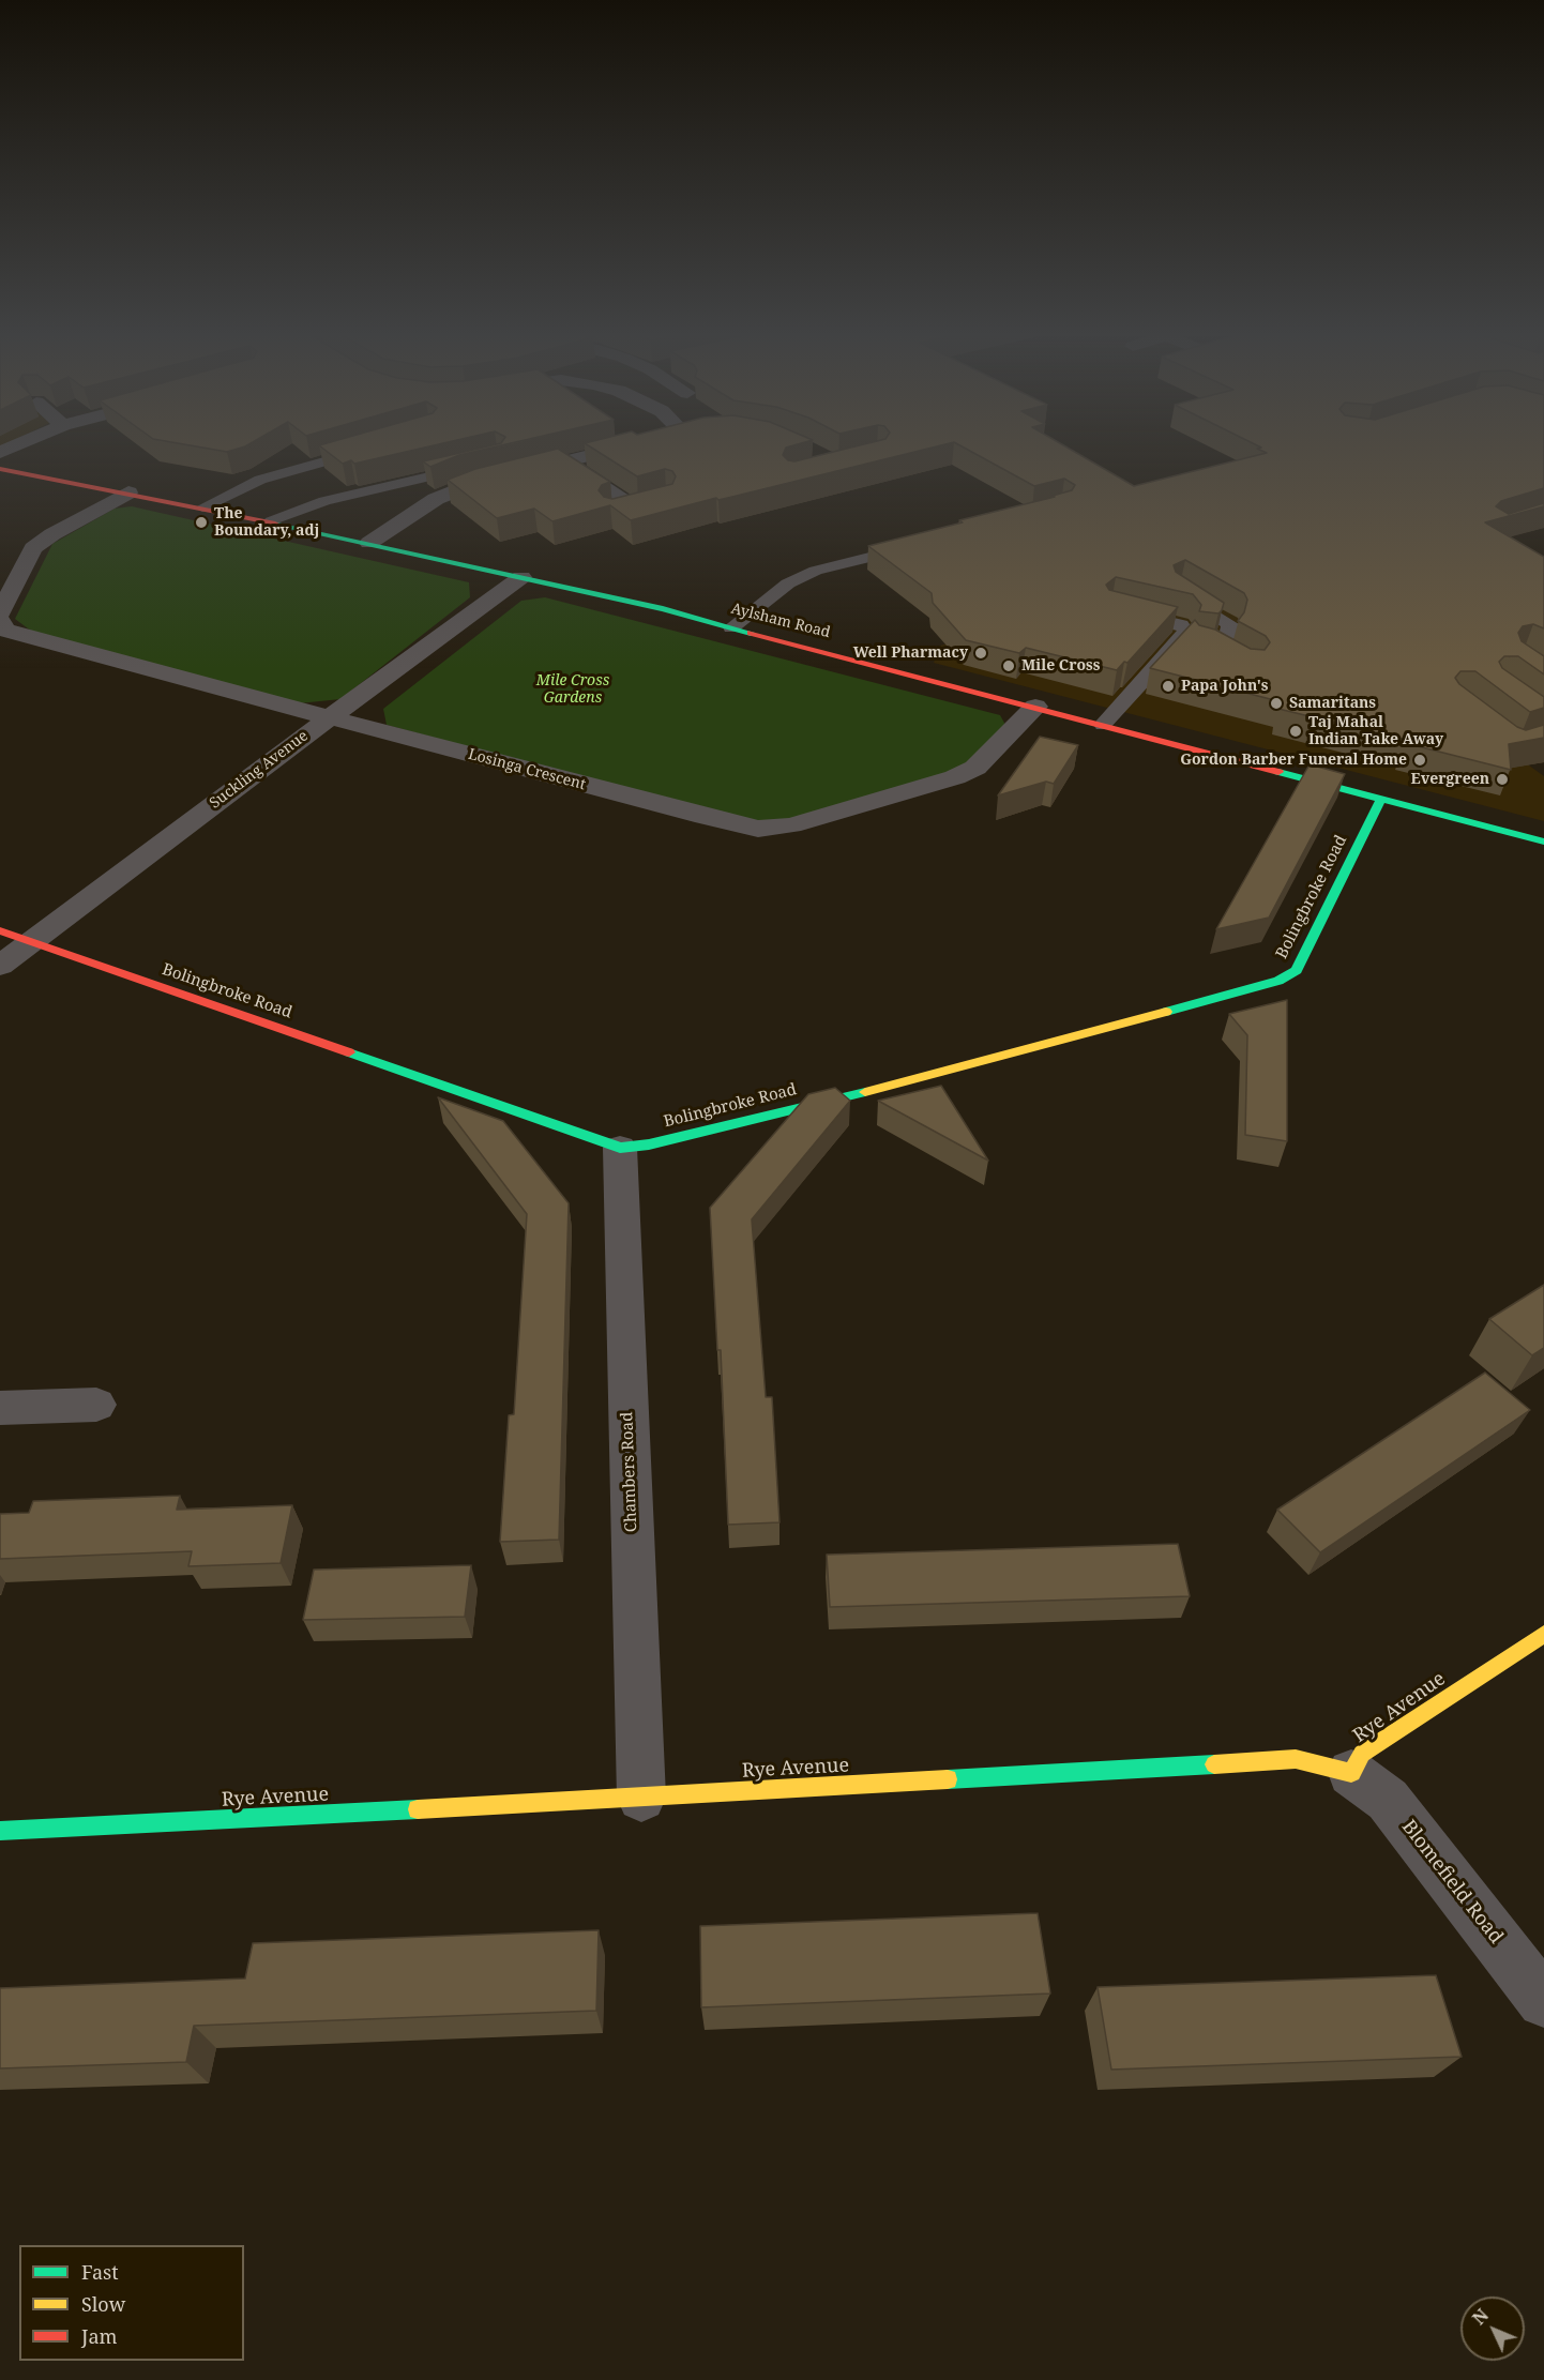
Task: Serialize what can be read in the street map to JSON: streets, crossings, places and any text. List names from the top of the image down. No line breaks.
{"streets":{"street":["Aylsham Road","Suckling Avenue","Losinga Crescent","Bolingbroke Road","Chambers Road","Rye Avenue","Blomefield Road"]},"crossings":[["Aylsham Road","Suckling Avenue"],["Aylsham Road","Losinga Crescent"],["Aylsham Road","Bolingbroke Road"],["Suckling Avenue","Losinga Crescent"],["Suckling Avenue","Bolingbroke Road"],["Bolingbroke Road","Chambers Road"],["Chambers Road","Rye Avenue"],["Rye Avenue","Blomefield Road"]],"parks":["Mile Cross Gardens"],"places":["The Boundary, adj","Well Pharmacy","Mile Cross","Papa John's","Samaritans","Taj Mahal Indian Take Away","Gordon Barber Funeral Home","Evergreen"],"legend":["Fast","Slow","Jam"],"north":"top left"}
